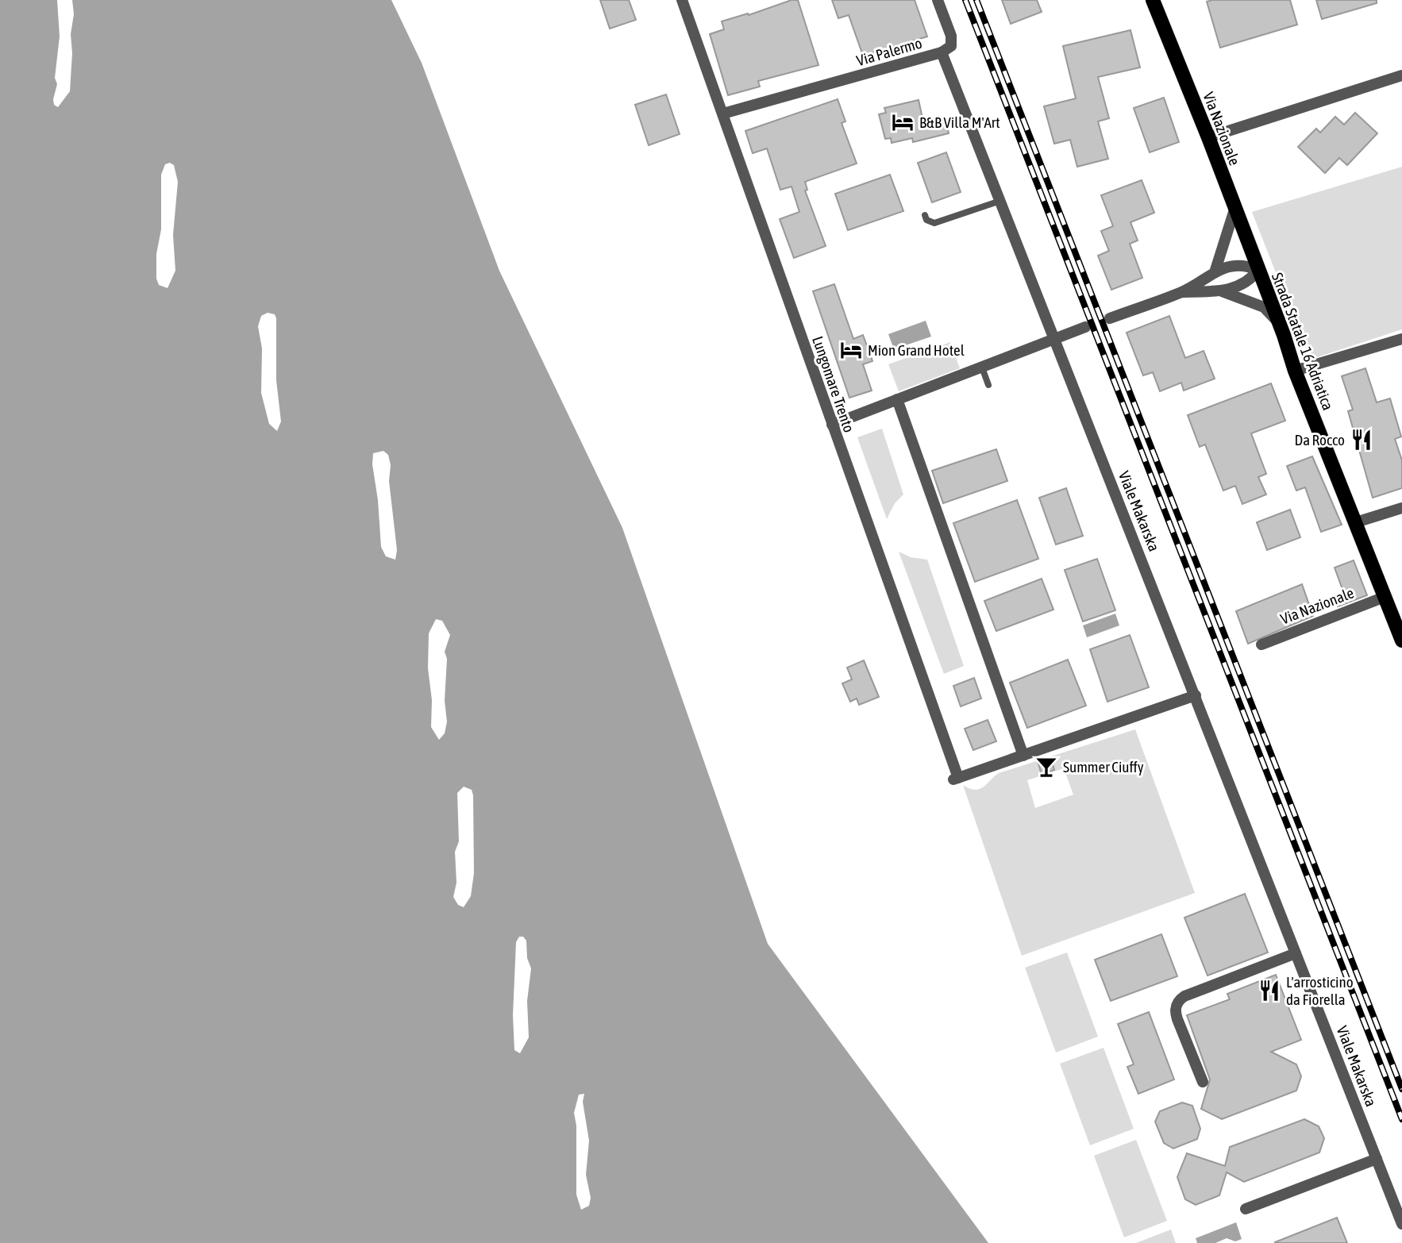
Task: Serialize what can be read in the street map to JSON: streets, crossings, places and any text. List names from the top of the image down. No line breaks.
{"streets":{"main road":["Via Nazionale","Strada Statale 16 Adriatica"],"street":["Via Palermo","Lungomare Trento","Viale Makarska"]},"crossings":[["Via Palermo","Lungomare Trento"],["Via Palermo","Viale Makarska"],["Via Nazionale","Strada Statale 16 Adriatica"]],"places":{"hotel":["B&B Villa M'Art","Mion Grand Hotel"],"restaurant":["Da Rocco","L'arrosticino da Fiorella"],"bar":["Summer Ciuffy"]}}
